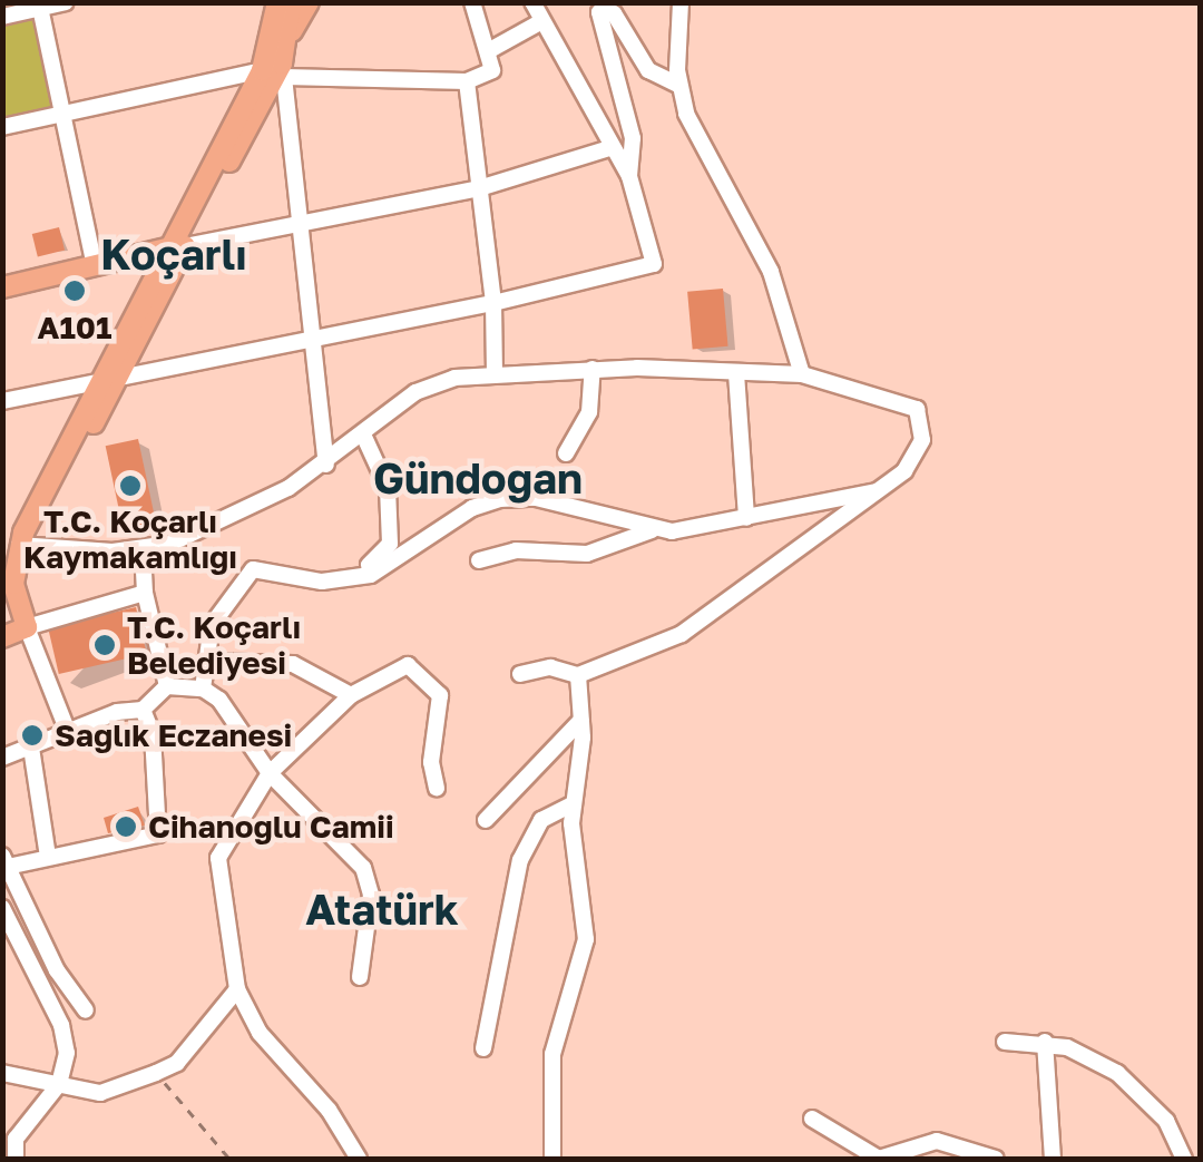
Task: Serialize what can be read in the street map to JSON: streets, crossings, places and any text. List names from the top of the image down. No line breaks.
{"districts":["Koçarlı","Gündoğan","Atatürk"],"places":["A101","T.C. Koçarlı Kaymakamlığı","T.C. Koçarlı Belediyesi","Sağlık Eczanesi","Cihanoğlu Camii"]}
